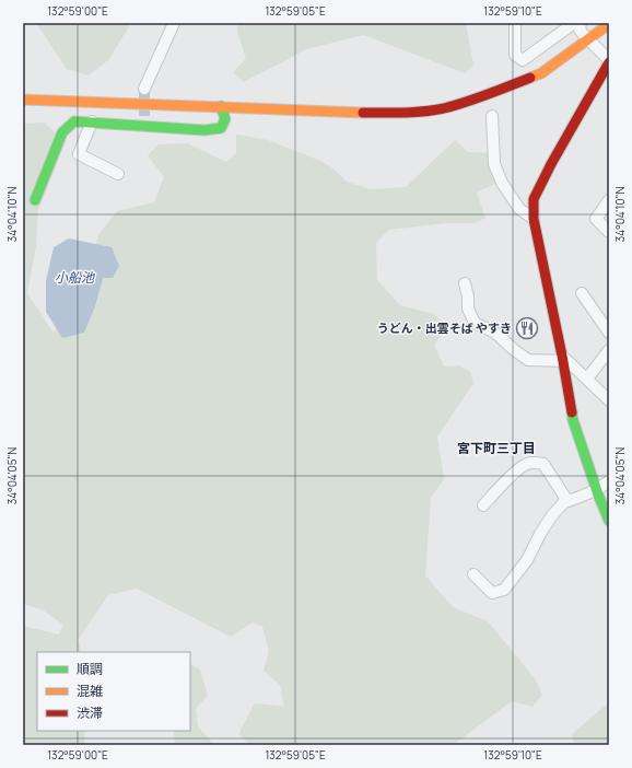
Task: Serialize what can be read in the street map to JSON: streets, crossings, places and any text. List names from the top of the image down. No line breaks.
{"districts":["宮下町三丁目"],"water":["小船池"],"places":{"restaurant":["うどん・出雲そば やすき"]},"legend":["順調","混雑","渋滞"],"coordinates":["132°59'00\"E","132°59'05\"E","132°59'10\"E","34°04'10\"N","34°04'05\"N"]}
